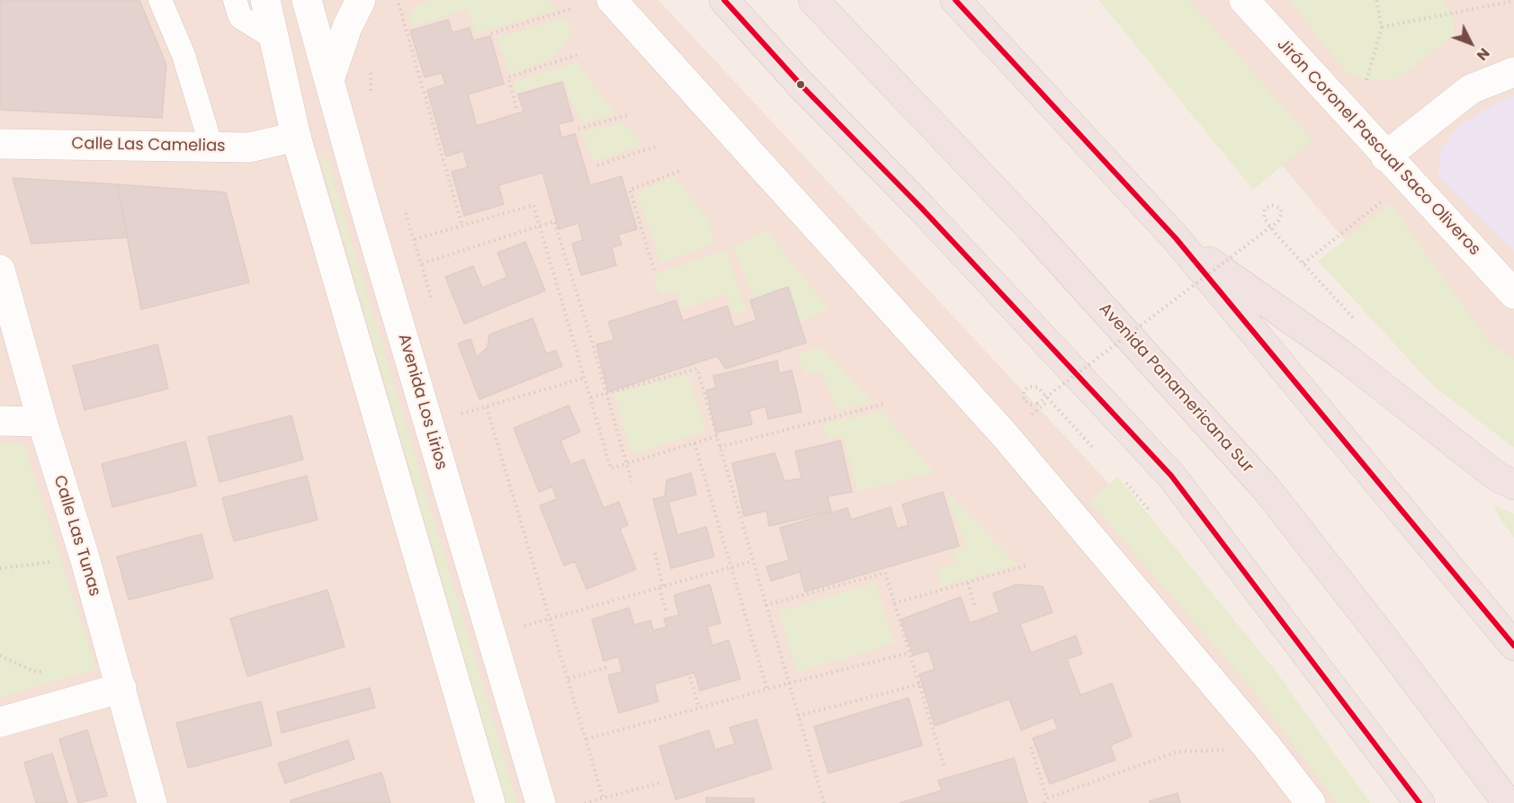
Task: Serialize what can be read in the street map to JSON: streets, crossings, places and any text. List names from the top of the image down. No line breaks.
{"streets":{"highway":["Avenida Panamericana Sur"],"street":["Calle Las Camelias","Jirón Coronel Pascual Saco Oliveros","Avenida Los Lirios","Calle Las Tunas"]},"north":"bottom right"}
